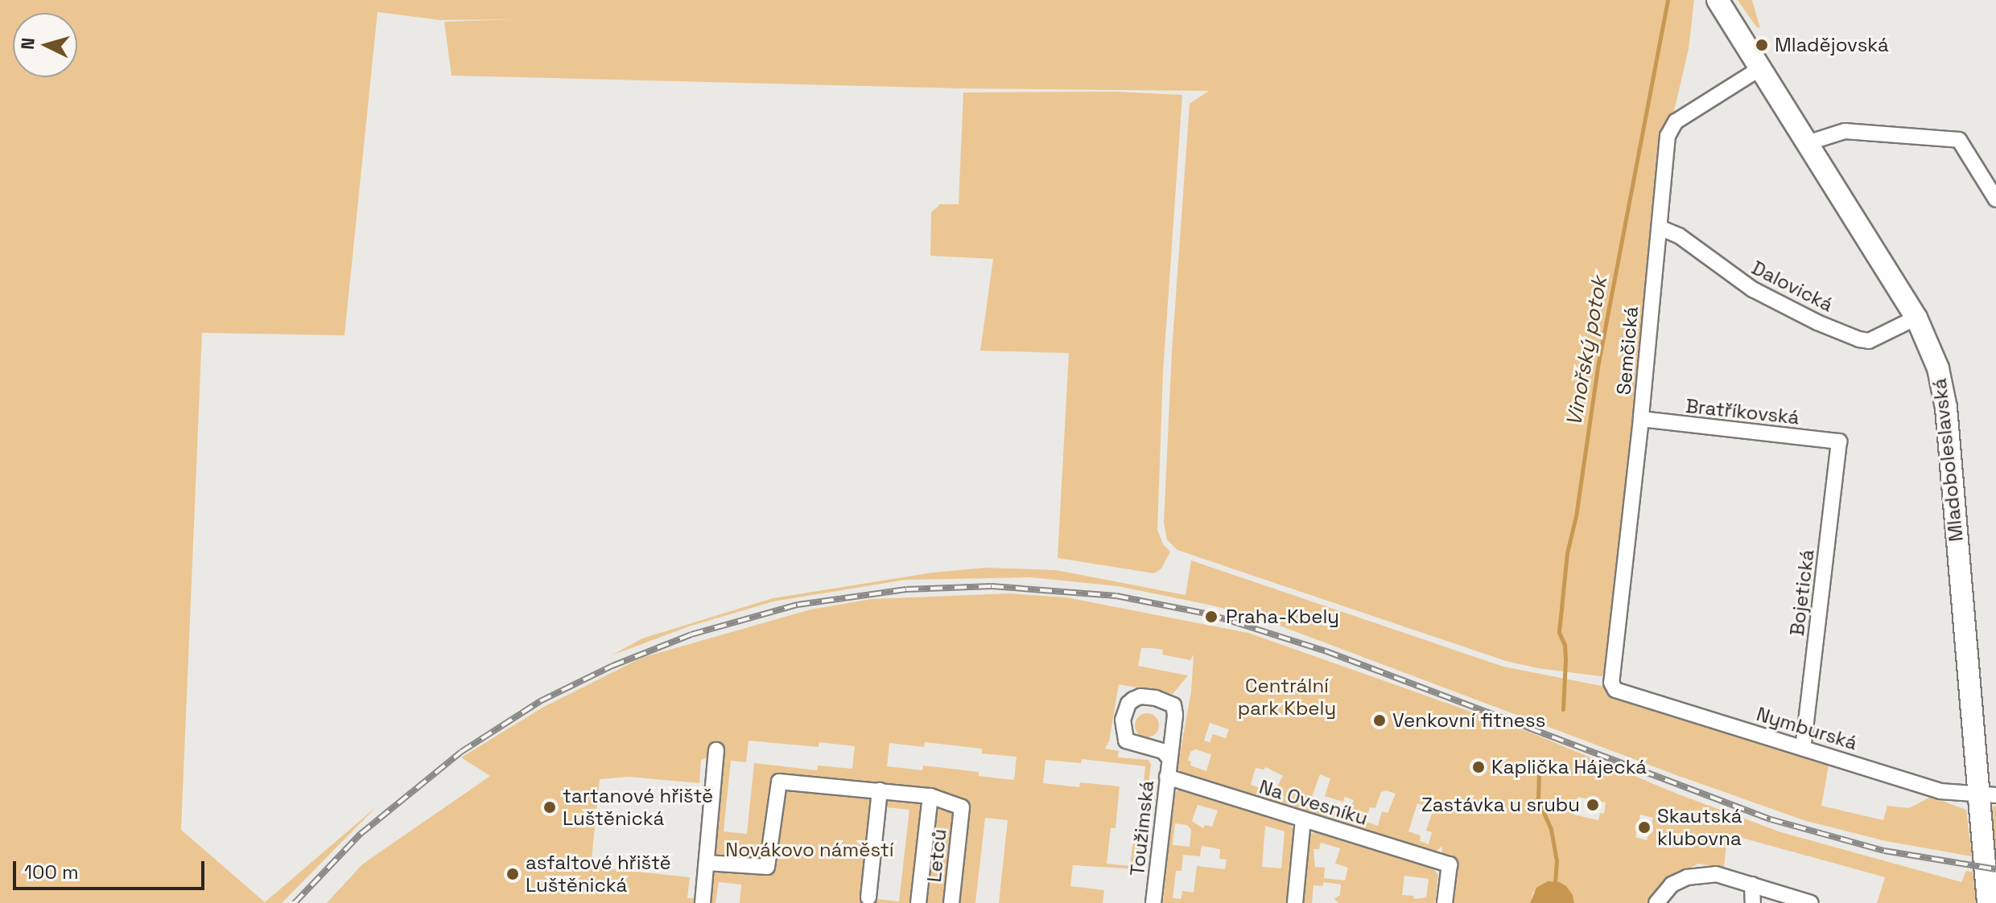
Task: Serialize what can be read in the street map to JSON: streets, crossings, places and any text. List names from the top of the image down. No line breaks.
{"streets":{"main road":["Mladoboleslavská"],"street":["Dalovická","Semčická","Bratříkovská","Bojetická","Nymburská","Na Ovesníku","Toužimská","Letců"]},"crossings":[["Dalovická","Semčická"],["Dalovická","Mladoboleslavská"],["Semčická","Bratříkovská"],["Semčická","Mladoboleslavská"],["Semčická","Nymburská"],["Bratříkovská","Bojetická"],["Mladoboleslavská","Nymburská"],["Bojetická","Nymburská"],["Na Ovesníku","Toužimská"]],"water":["Vinořský potok"],"parks":["Centrální park Kbely","Novákovo náměstí"],"places":["Mladějovská","Praha-Kbely","Venkovní fitness","Kaplička Hájecká","Zastávka u srubu","tartanové hřiště Luštěnická","Skautská klubovna","asfaltové hřiště Luštěnická"],"scale_bar":"100 m","north":"left"}
